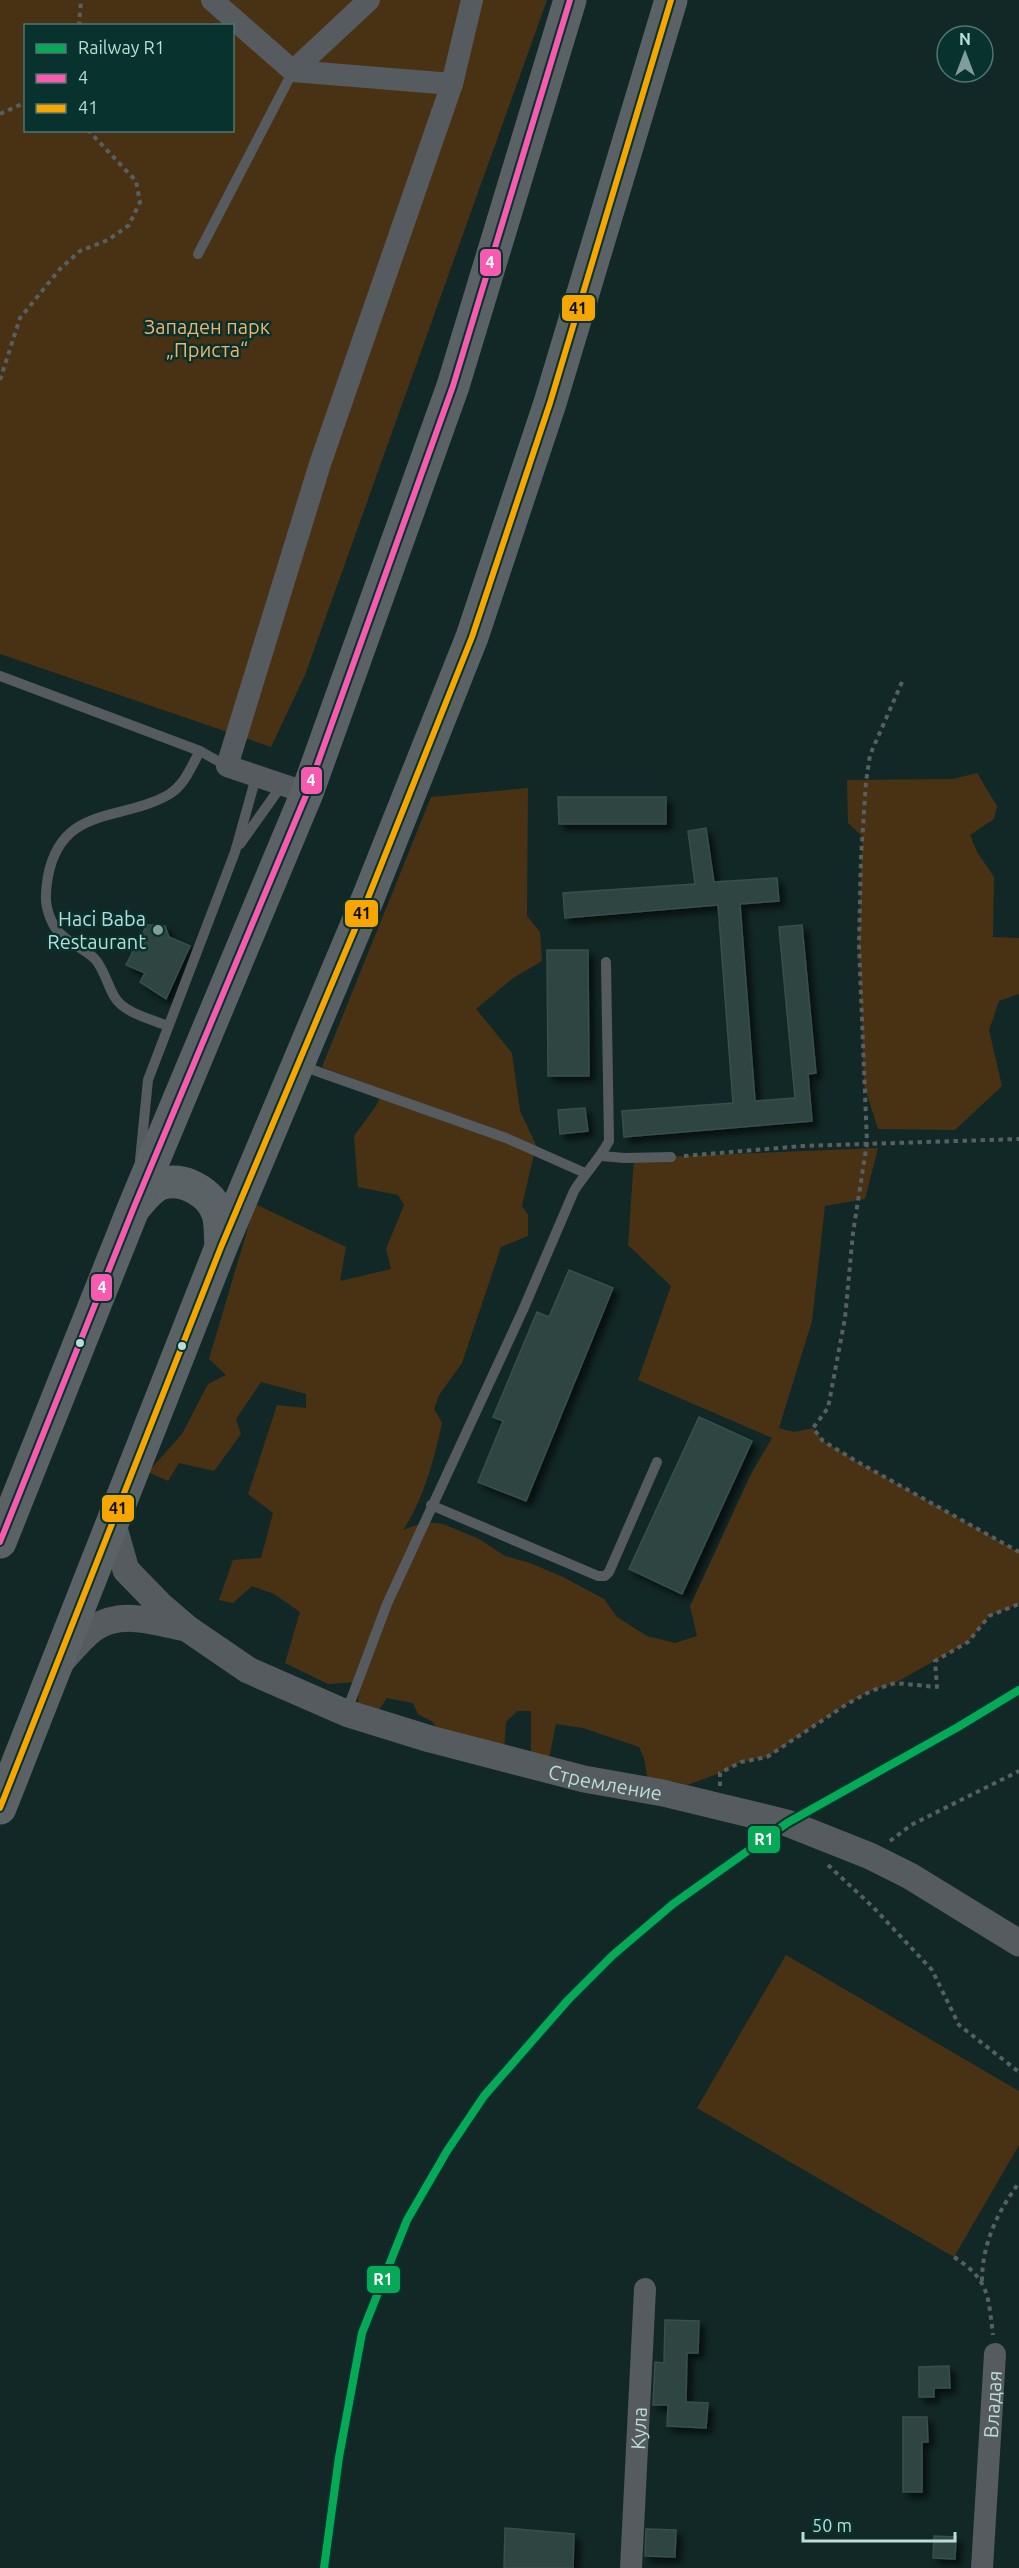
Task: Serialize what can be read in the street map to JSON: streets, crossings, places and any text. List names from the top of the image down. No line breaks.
{"streets":{"street":["Стремление","Владая","Кула"]},"parks":["Западен парк „Приста“"],"places":["Haci Baba Restaurant"],"lines":["transit line 4","transit line 41","rail line R1"],"legend":["Railway R1","4","41"],"scale_bar":"50 m","north":"top"}
